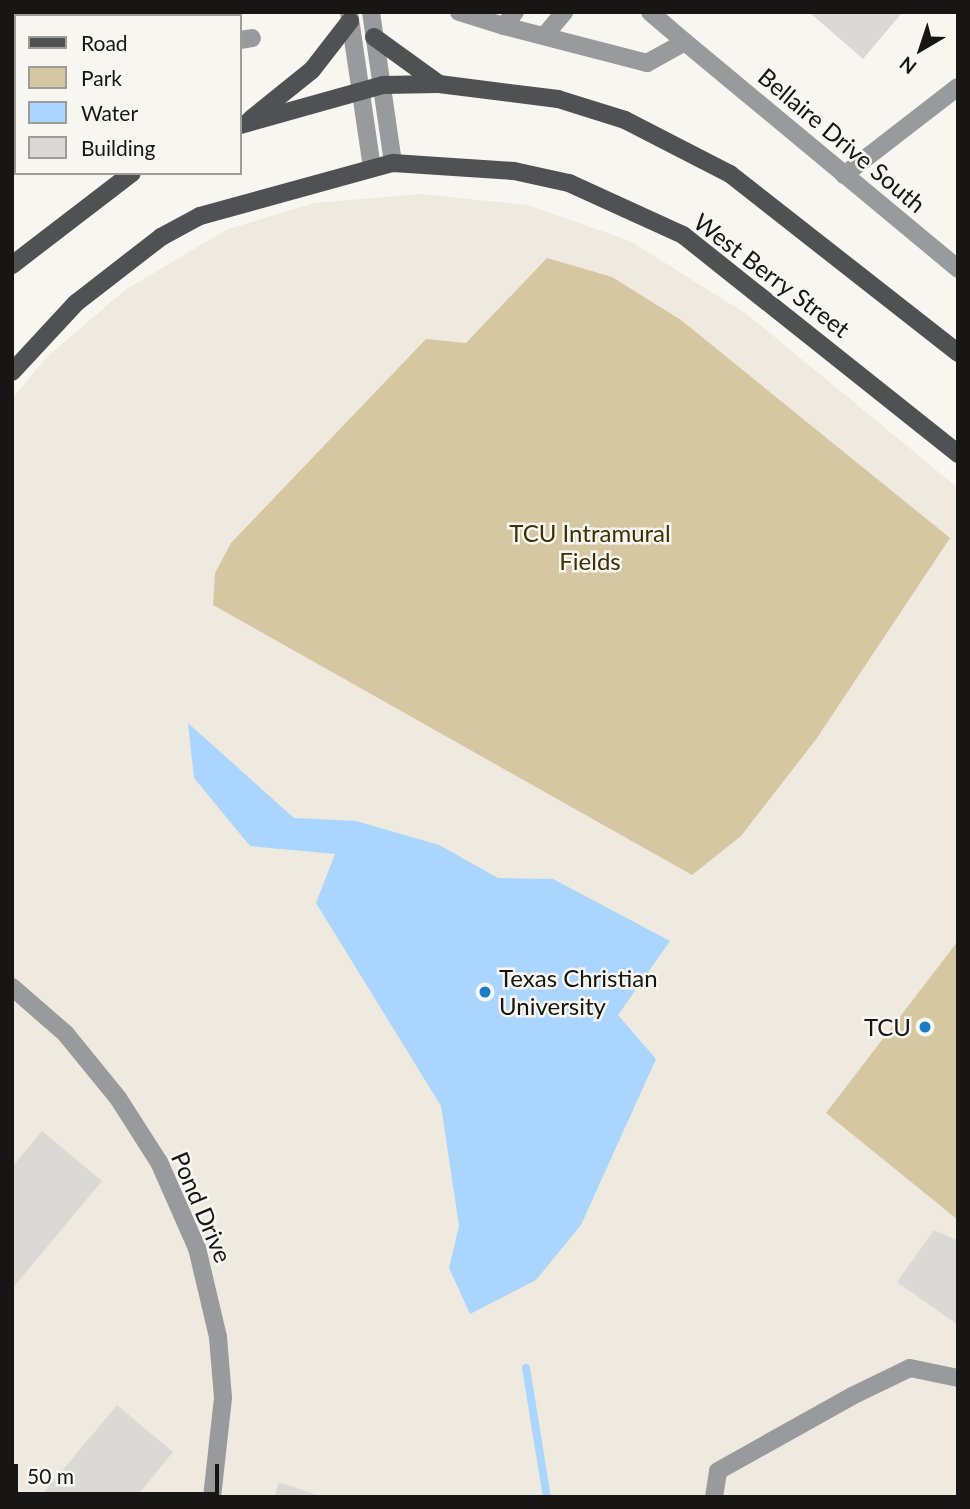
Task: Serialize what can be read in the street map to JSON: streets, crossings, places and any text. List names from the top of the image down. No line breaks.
{"streets":{"main road":["West Berry Street"],"street":["Bellaire Drive South","Pond Drive"]},"parks":["TCU Intramural Fields"],"places":["Texas Christian University","TCU"],"legend":["Road","Park","Water","Building"],"scale_bar":"50 m","north":"bottom left"}
